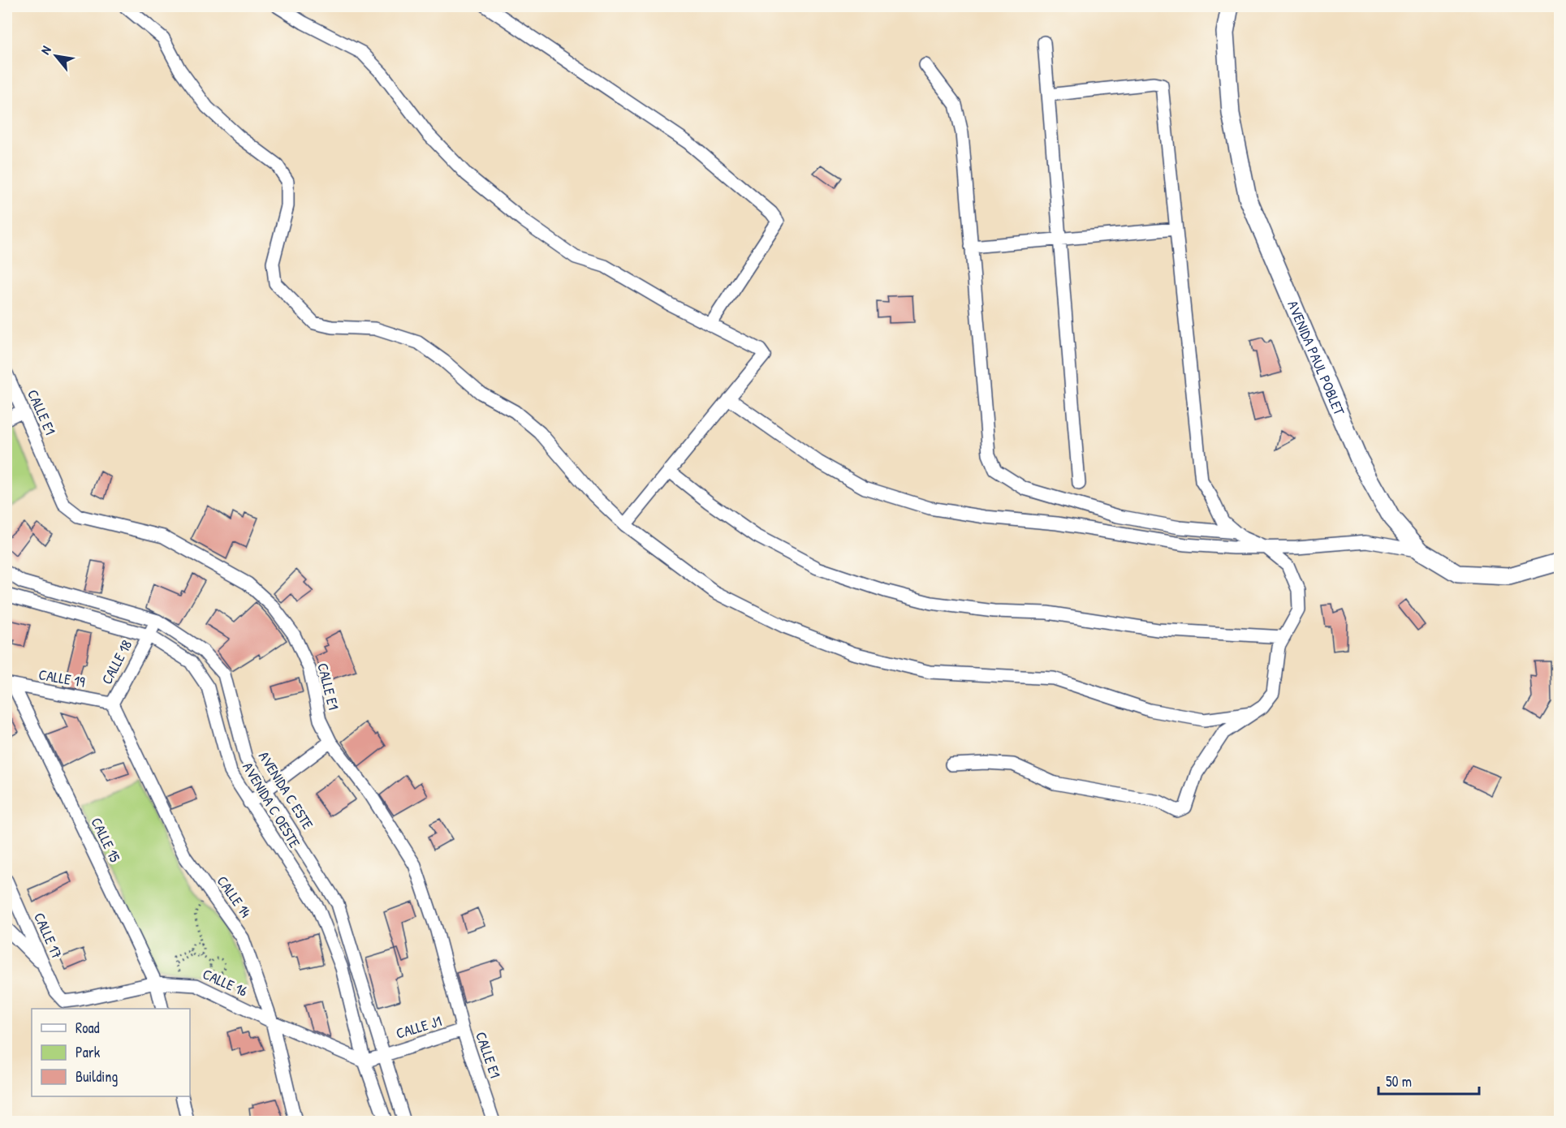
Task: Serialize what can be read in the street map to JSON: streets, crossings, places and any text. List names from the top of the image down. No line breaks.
{"streets":{"main road":["AVENIDA PAUL POBLET"],"street":["CALLE E1","CALLE 18","CALLE 19","AVENIDA C ESTE","AVENIDA C OESTE","CALLE 15","CALLE 14","CALLE 17","CALLE 16","CALLE J1"]},"crossings":[["CALLE E1","CALLE J1"],["CALLE 18","CALLE 19"],["CALLE 18","AVENIDA C ESTE"],["CALLE 18","AVENIDA C OESTE"],["CALLE 18","CALLE 14"],["CALLE 19","CALLE 15"],["CALLE 19","CALLE 14"],["AVENIDA C ESTE","CALLE J1"],["AVENIDA C OESTE","CALLE 16"],["AVENIDA C OESTE","CALLE J1"],["CALLE 15","CALLE 16"],["CALLE 14","CALLE 16"],["CALLE 17","CALLE 16"],["CALLE 16","CALLE J1"]],"legend":["Road","Park","Building"],"scale_bar":"50 m","north":"top left"}
